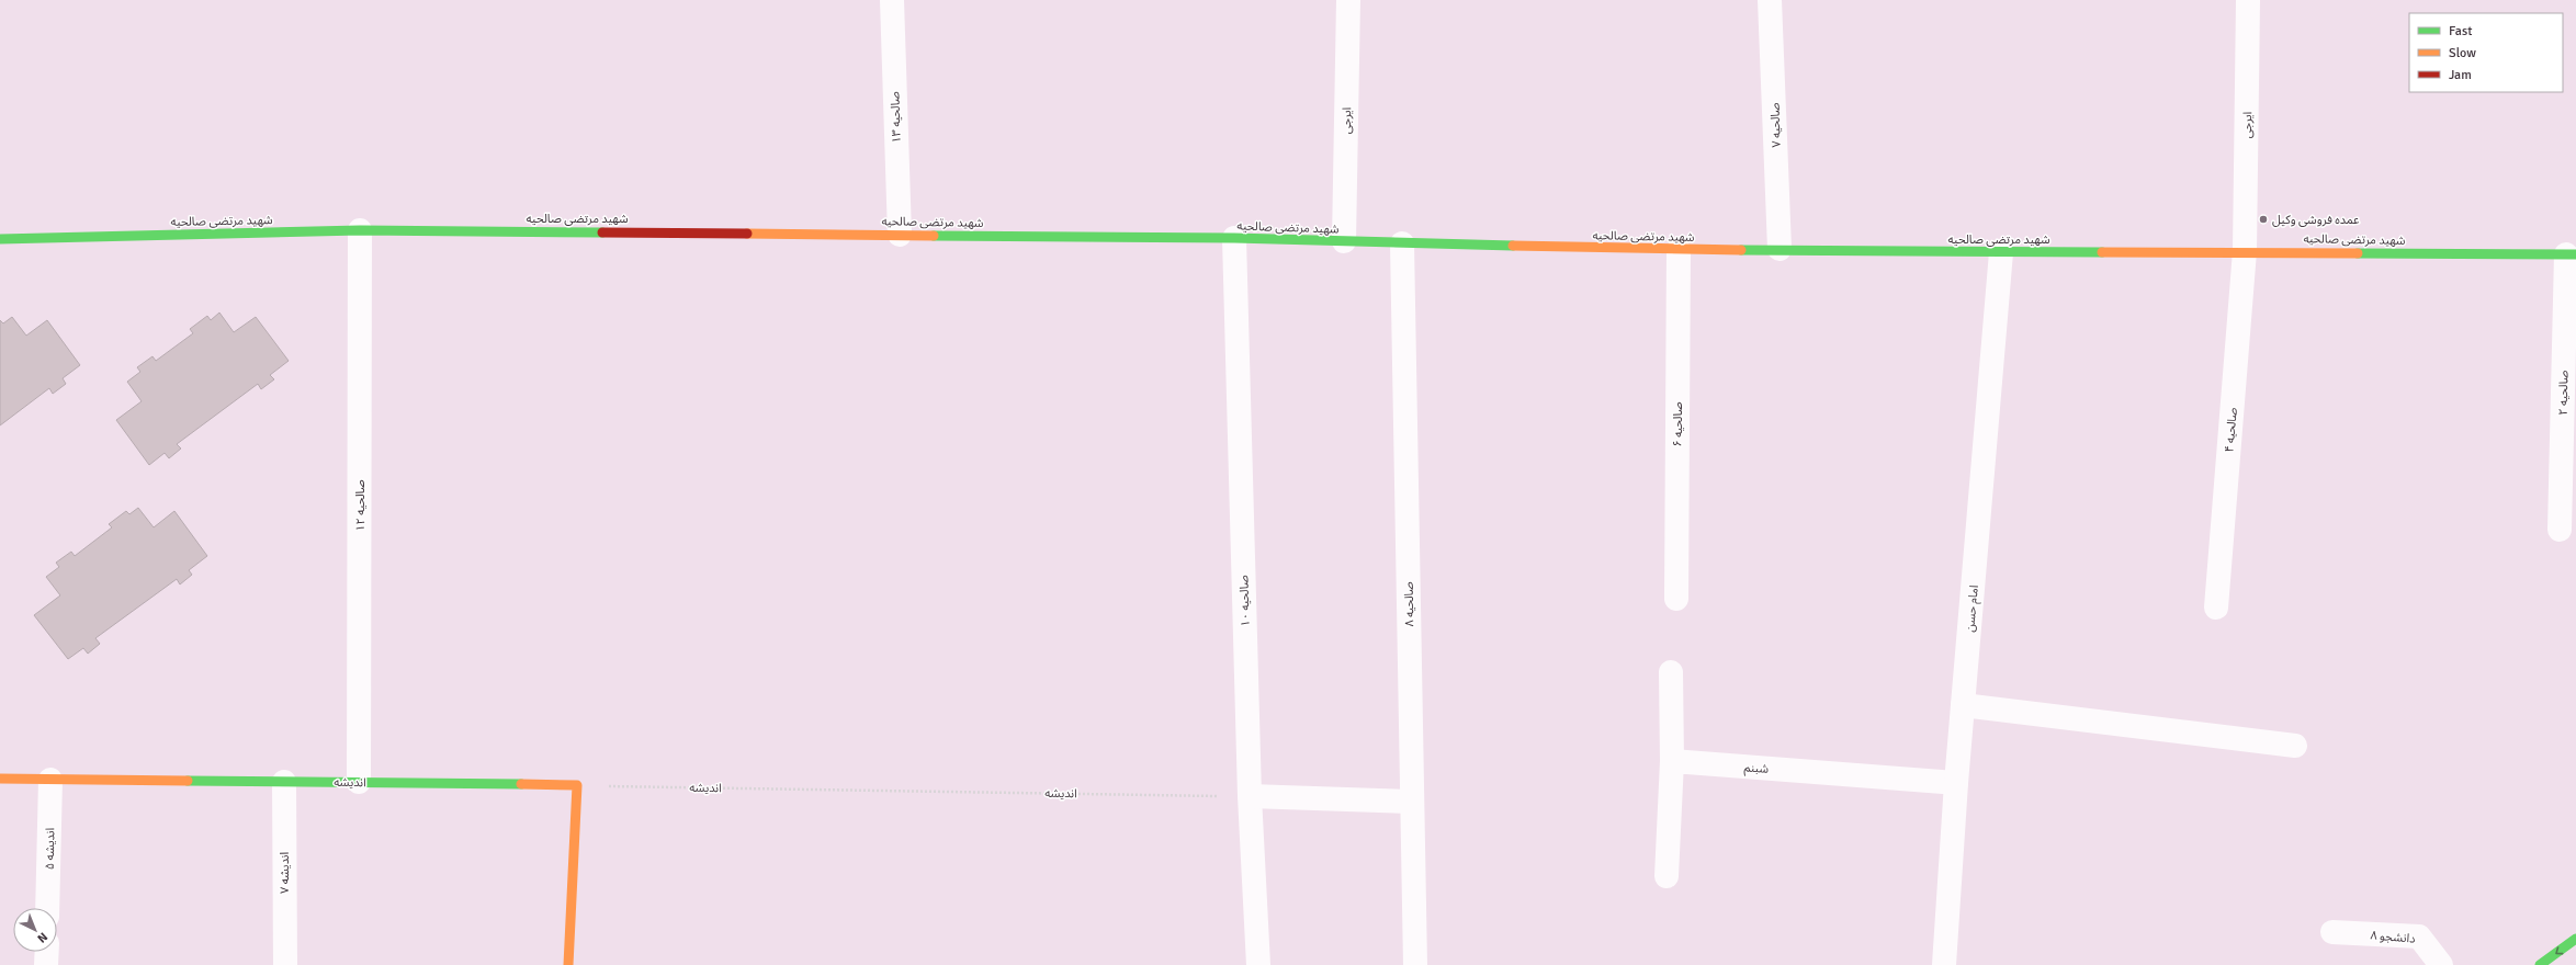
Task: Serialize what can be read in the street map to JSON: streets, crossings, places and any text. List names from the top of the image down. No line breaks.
{"streets":{"street":["صالحیه ۱۳","ایرجی","صالحیه ۷","شهید مرتضی صالحیه","صالحیه ۲","صالحیه ۶","صالحیه ۴","صالحیه ۱۲","صالحیه ۱۰","صالحیه ۸","امام حسن","شبنم","اندیشه","اندیشه ۵","اندیشه ۷","دانشجو ۸"]},"crossings":[["صالحیه ۱۳","شهید مرتضی صالحیه"],["ایرجی","شهید مرتضی صالحیه"],["ایرجی","صالحیه ۴"],["صالحیه ۷","شهید مرتضی صالحیه"],["شهید مرتضی صالحیه","صالحیه ۲"],["شهید مرتضی صالحیه","صالحیه ۶"],["شهید مرتضی صالحیه","صالحیه ۴"],["شهید مرتضی صالحیه","صالحیه ۱۲"],["شهید مرتضی صالحیه","صالحیه ۱۰"],["شهید مرتضی صالحیه","صالحیه ۸"],["شهید مرتضی صالحیه","امام حسن"],["صالحیه ۱۲","اندیشه"],["صالحیه ۱۰","اندیشه"],["امام حسن","شبنم"],["اندیشه","اندیشه ۵"],["اندیشه","اندیشه ۷"]],"places":["عمده فروشی وکیل"],"legend":["Fast","Slow","Jam"],"north":"bottom right"}
